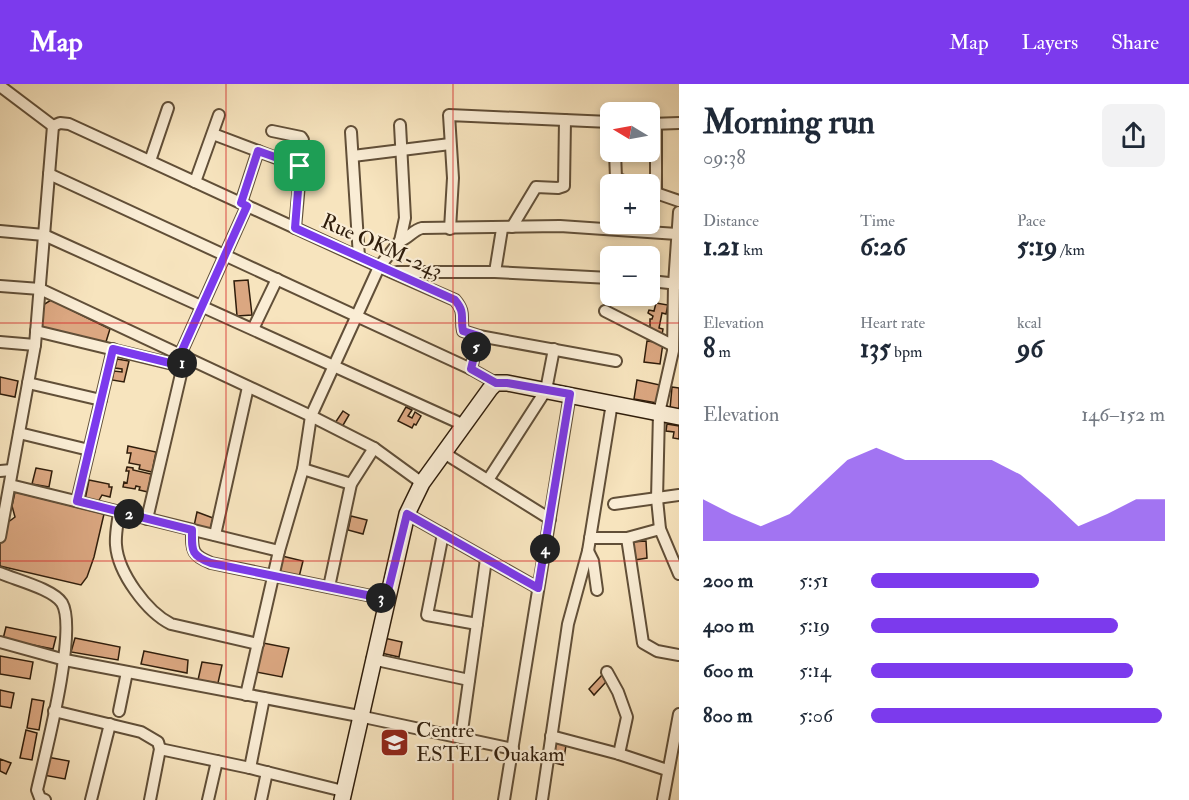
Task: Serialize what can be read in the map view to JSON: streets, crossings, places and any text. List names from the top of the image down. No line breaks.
{"streets":{"street":["Rue OKM-243"]},"places":{"school or university":["Centre ESTEL Ouakam"]},"north":"left","page":{"header":"Map","nav":["Map","Layers","Share"],"heading":["Morning run","09:38"],"map_buttons":["+","−"],"stats":[["Distance","1.21 km"],["Time","6:26"],["Pace","5:19 /km"],["Elevation","8 m"],["Heart rate","135 bpm"],["kcal","96"]],"pins":["5","1","2","4","3"],"chart":["Elevation","146–152 m"],"list":[{"name":"200 m","note":"5:51"},{"name":"400 m","note":"5:19"},{"name":"600 m","note":"5:14"},{"name":"800 m","note":"5:06"}]}}
